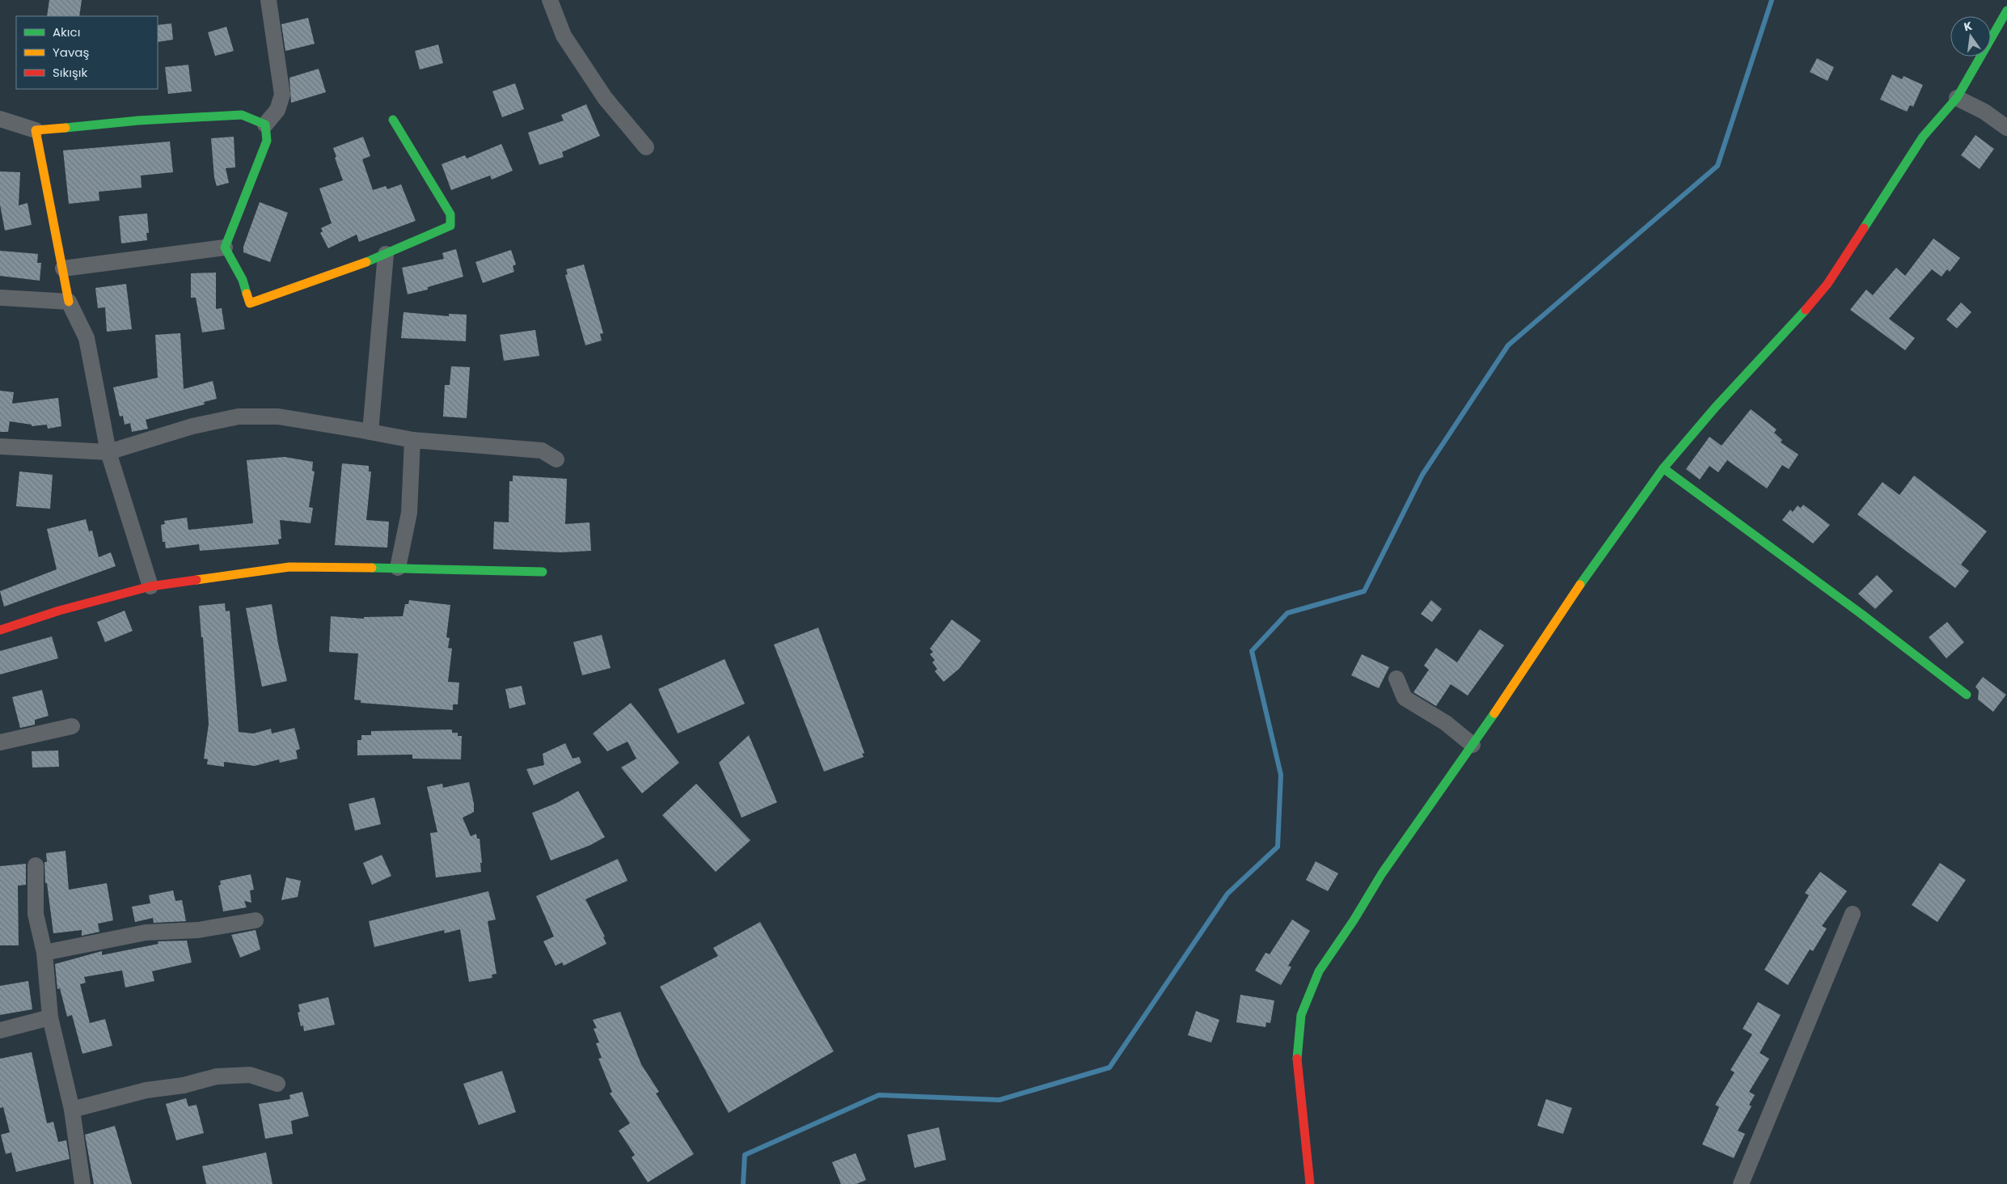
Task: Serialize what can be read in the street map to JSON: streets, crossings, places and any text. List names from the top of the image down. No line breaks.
{"legend":["Akıcı","Yavaş","Sıkışık"],"north":"top"}
